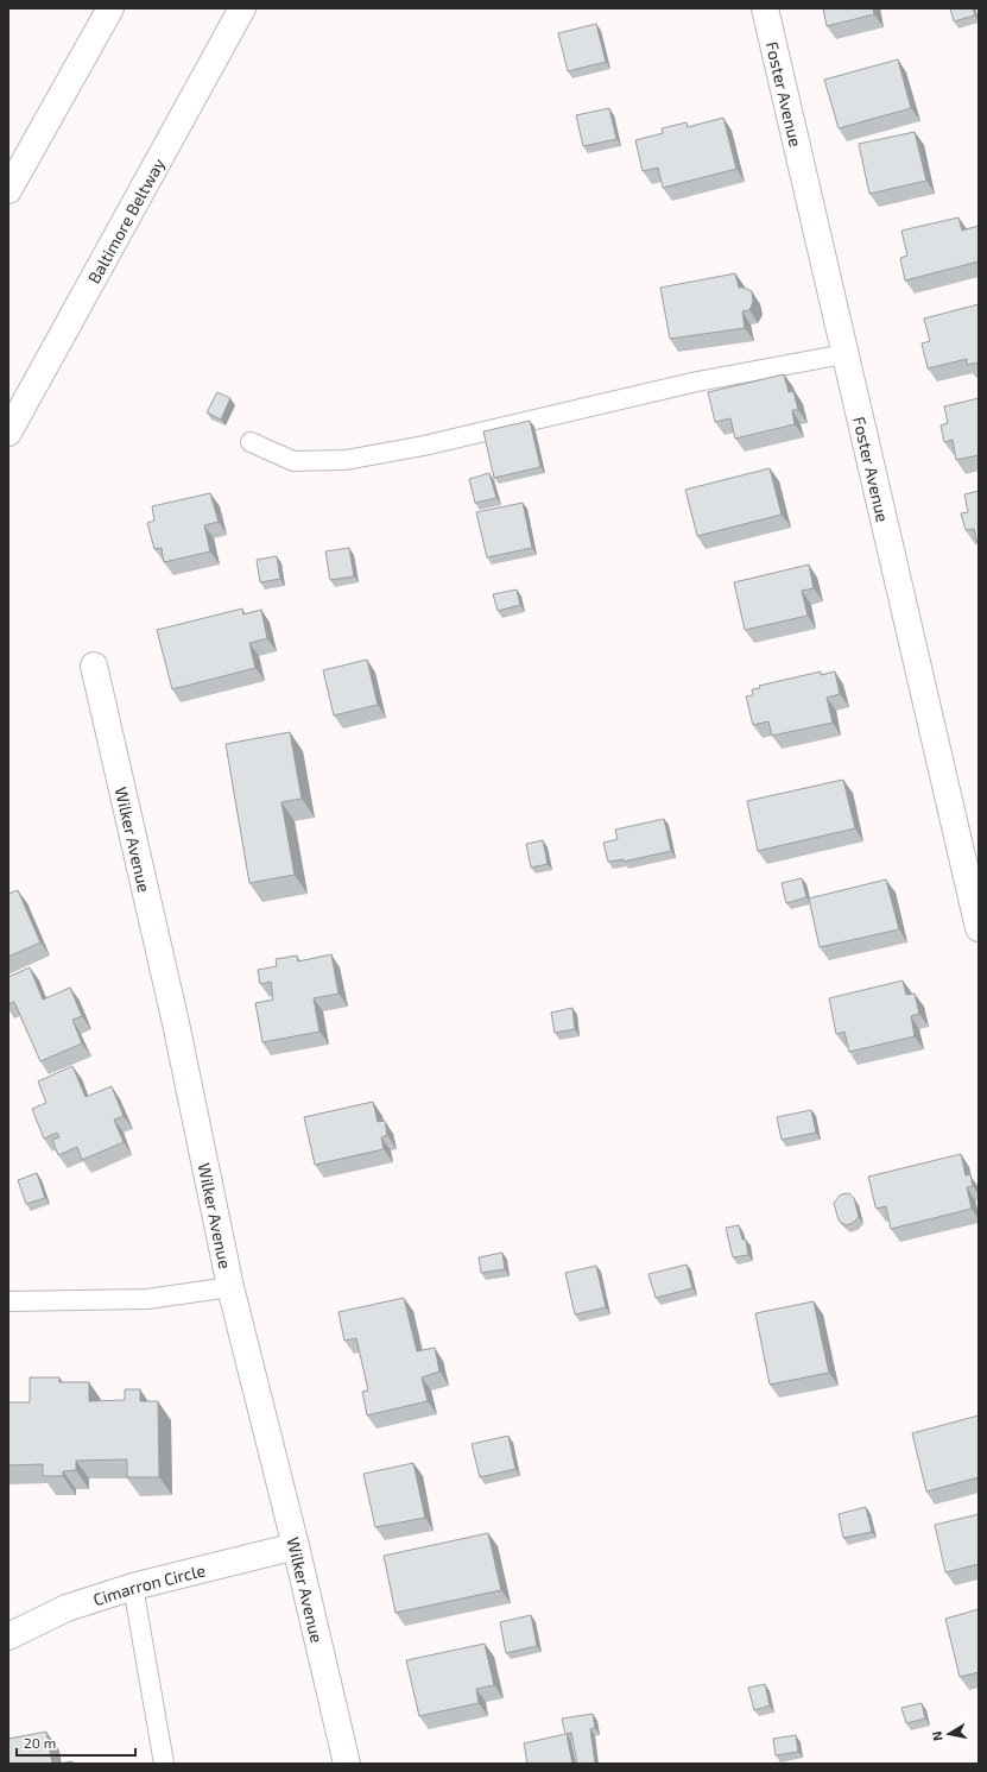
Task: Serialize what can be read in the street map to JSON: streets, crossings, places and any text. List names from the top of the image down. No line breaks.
{"streets":{"main road":["Foster Avenue","Baltimore Beltway","Wilker Avenue","Cimarron Circle"]},"crossings":[["Wilker Avenue","Cimarron Circle"]],"scale_bar":"20 m","north":"left"}
